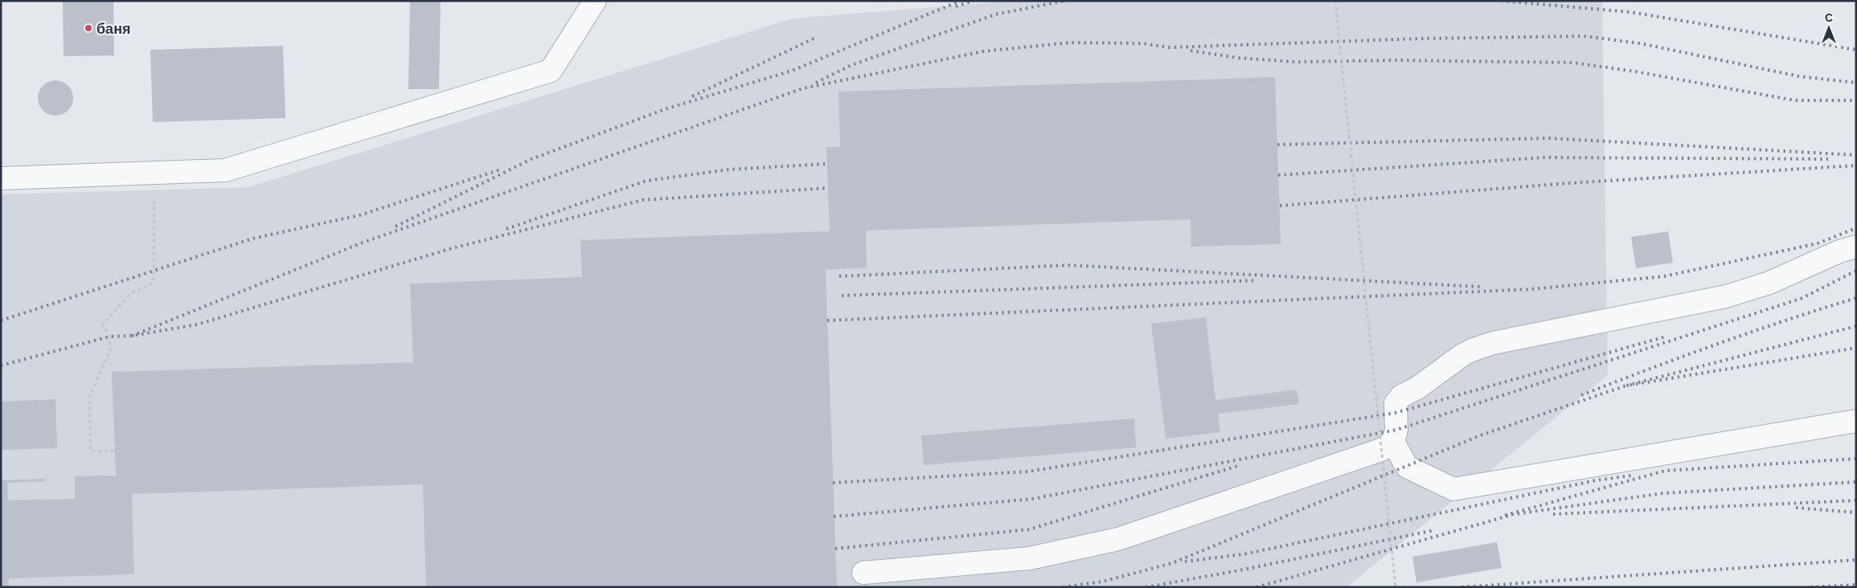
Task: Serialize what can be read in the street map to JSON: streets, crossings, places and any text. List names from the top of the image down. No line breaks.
{"places":["баня"],"north":"top"}
